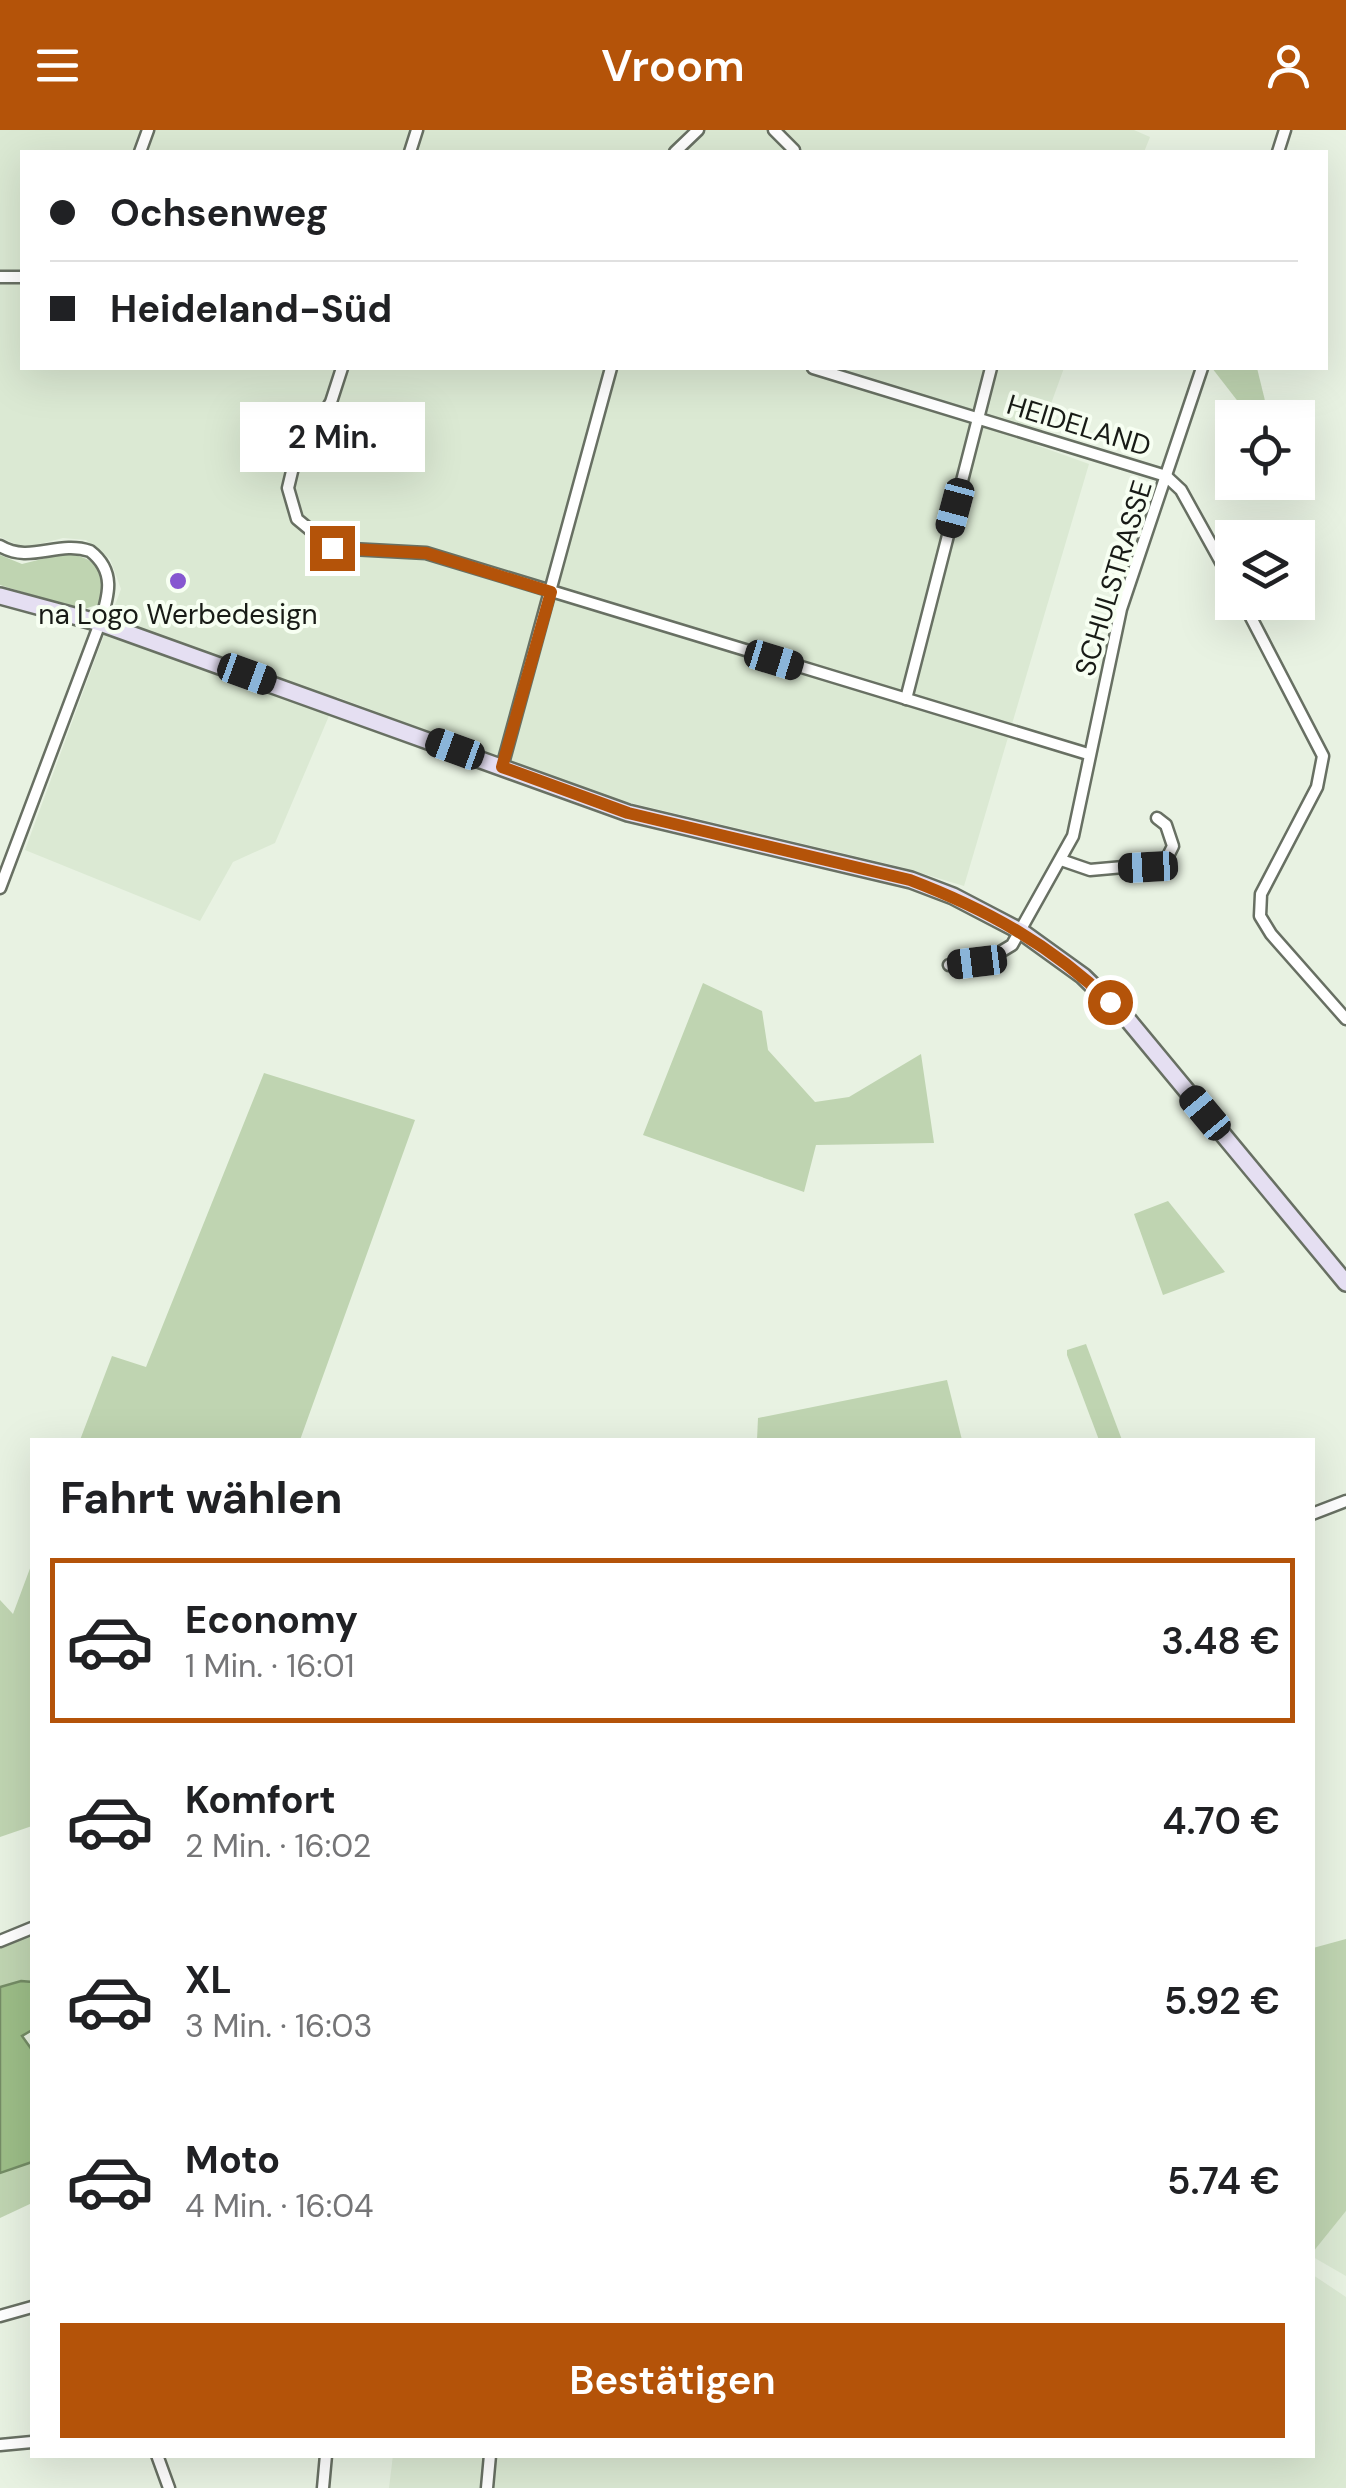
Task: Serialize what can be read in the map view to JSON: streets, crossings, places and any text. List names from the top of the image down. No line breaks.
{"streets":{"street":["HEIDELAND","SCHULSTRASSE"]},"crossings":[["HEIDELAND","SCHULSTRASSE"]],"places":["na Logo Werbedesign"],"page":{"header":"Vroom","banner":["Ochsenweg","Heideland-Süd"],"bubble":"2 Min.","heading":"Fahrt wählen","list":[{"name":"Economy","note":"1 Min. · 16:01","value":"3.48 €"},{"name":"Komfort","note":"2 Min. · 16:02","value":"4.70 €"},{"name":"XL","note":"3 Min. · 16:03","value":"5.92 €"},{"name":"Moto","note":"4 Min. · 16:04","value":"5.74 €"}],"buttons":"Bestätigen"}}
